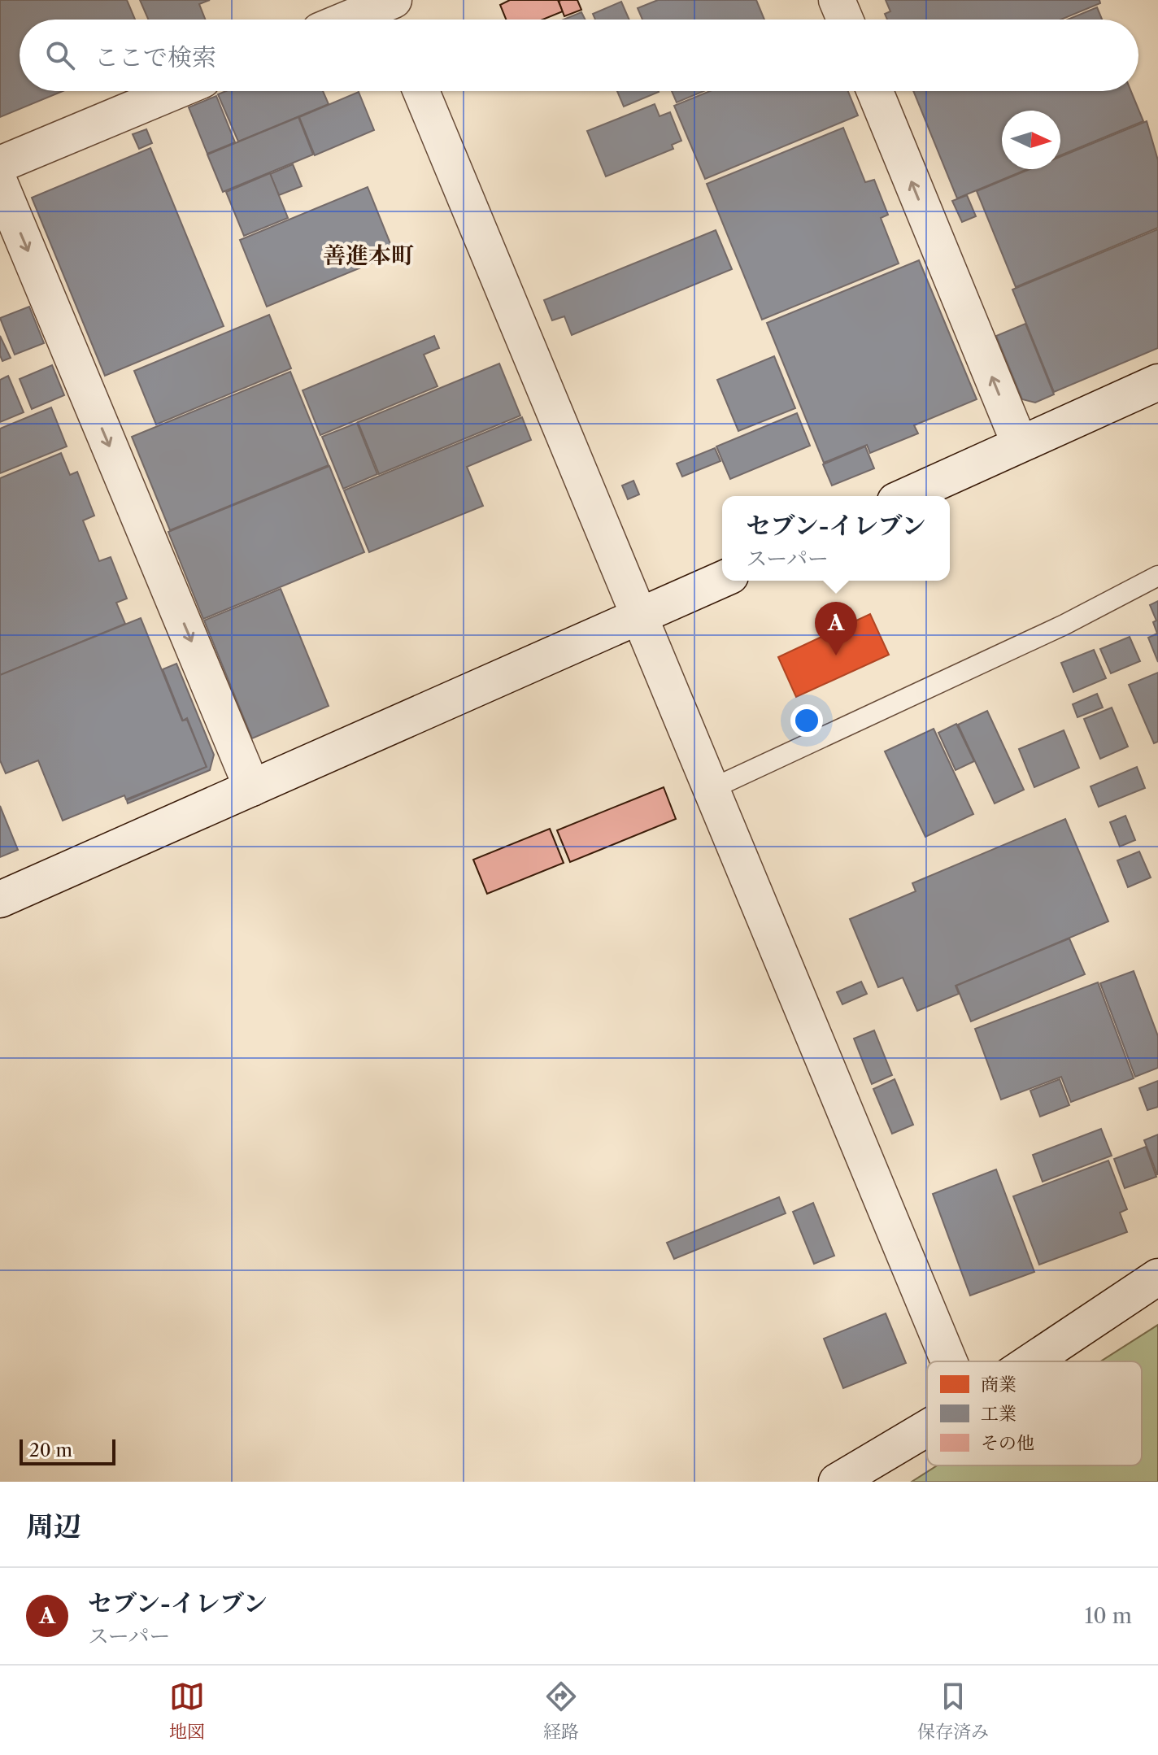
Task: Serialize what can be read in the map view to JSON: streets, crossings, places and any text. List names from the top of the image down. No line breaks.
{"districts":["善進本町"],"legend":["商業","工業","その他"],"scale_bar":"20 m","north":"right","page":{"search":"ここで検索","popup":["セブン-イレブン","スーパー"],"pins":"A","scale":"20 m","heading":"周辺","list":[{"mark":"A","name":"セブン-イレブン","note":"スーパー","value":"10 m"}],"nav":["地図","経路","保存済み"]}}
